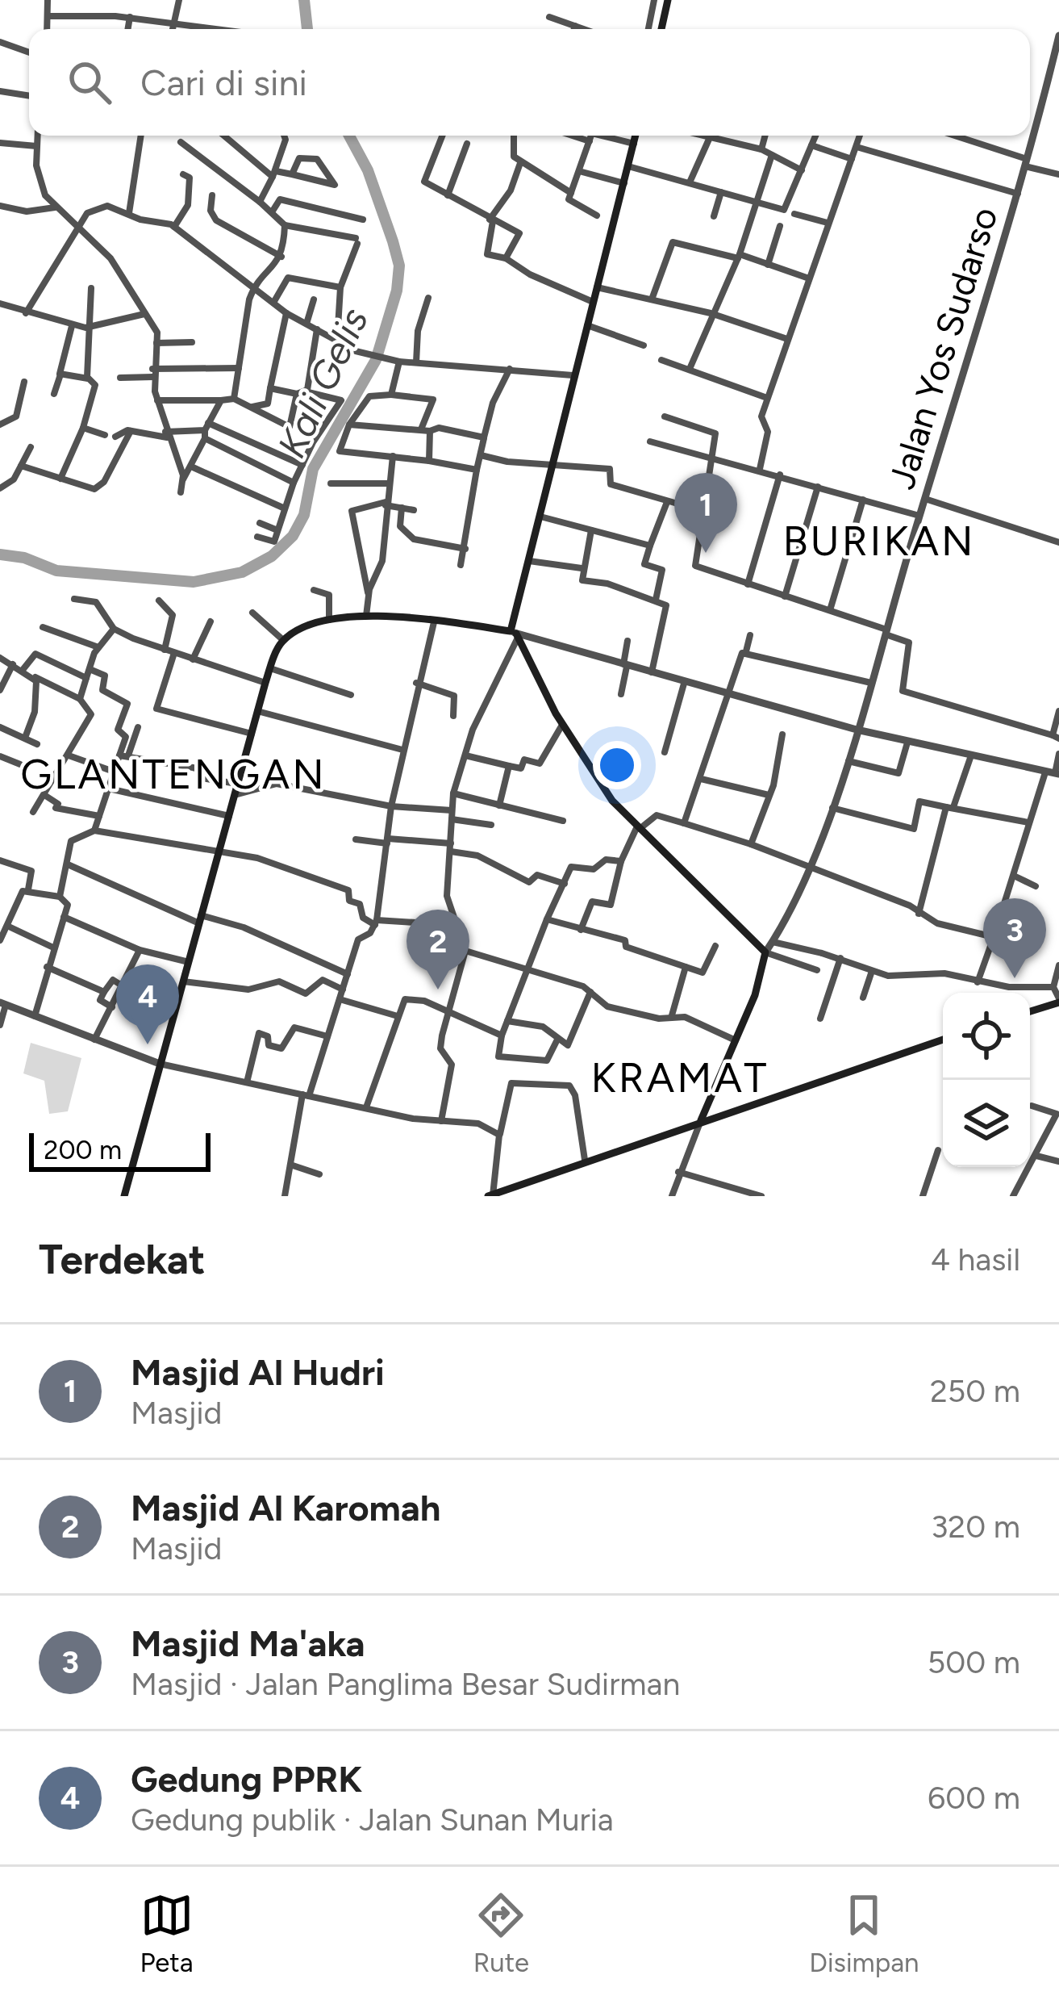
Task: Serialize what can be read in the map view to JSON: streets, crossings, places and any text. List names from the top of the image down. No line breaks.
{"streets":{"street":["Jalan Yos Sudarso"]},"districts":["BURIKAN","GLANTENGAN","KRAMAT"],"water":["Kali Gelis"],"scale_bar":"200 m","page":{"search":"Cari di sini","pins":["1","3","2","4"],"scale":"200 m","heading":["Terdekat","4 hasil"],"list":[{"mark":"1","name":"Masjid Al Hudri","note":"Masjid","value":"250 m"},{"mark":"2","name":"Masjid Al Karomah","note":"Masjid","value":"320 m"},{"mark":"3","name":"Masjid Ma'aka","note":"Masjid · Jalan Panglima Besar Sudirman","value":"500 m"},{"mark":"4","name":"Gedung PPRK","note":"Gedung publik · Jalan Sunan Muria","value":"600 m"}],"nav":["Peta","Rute","Disimpan"]}}
